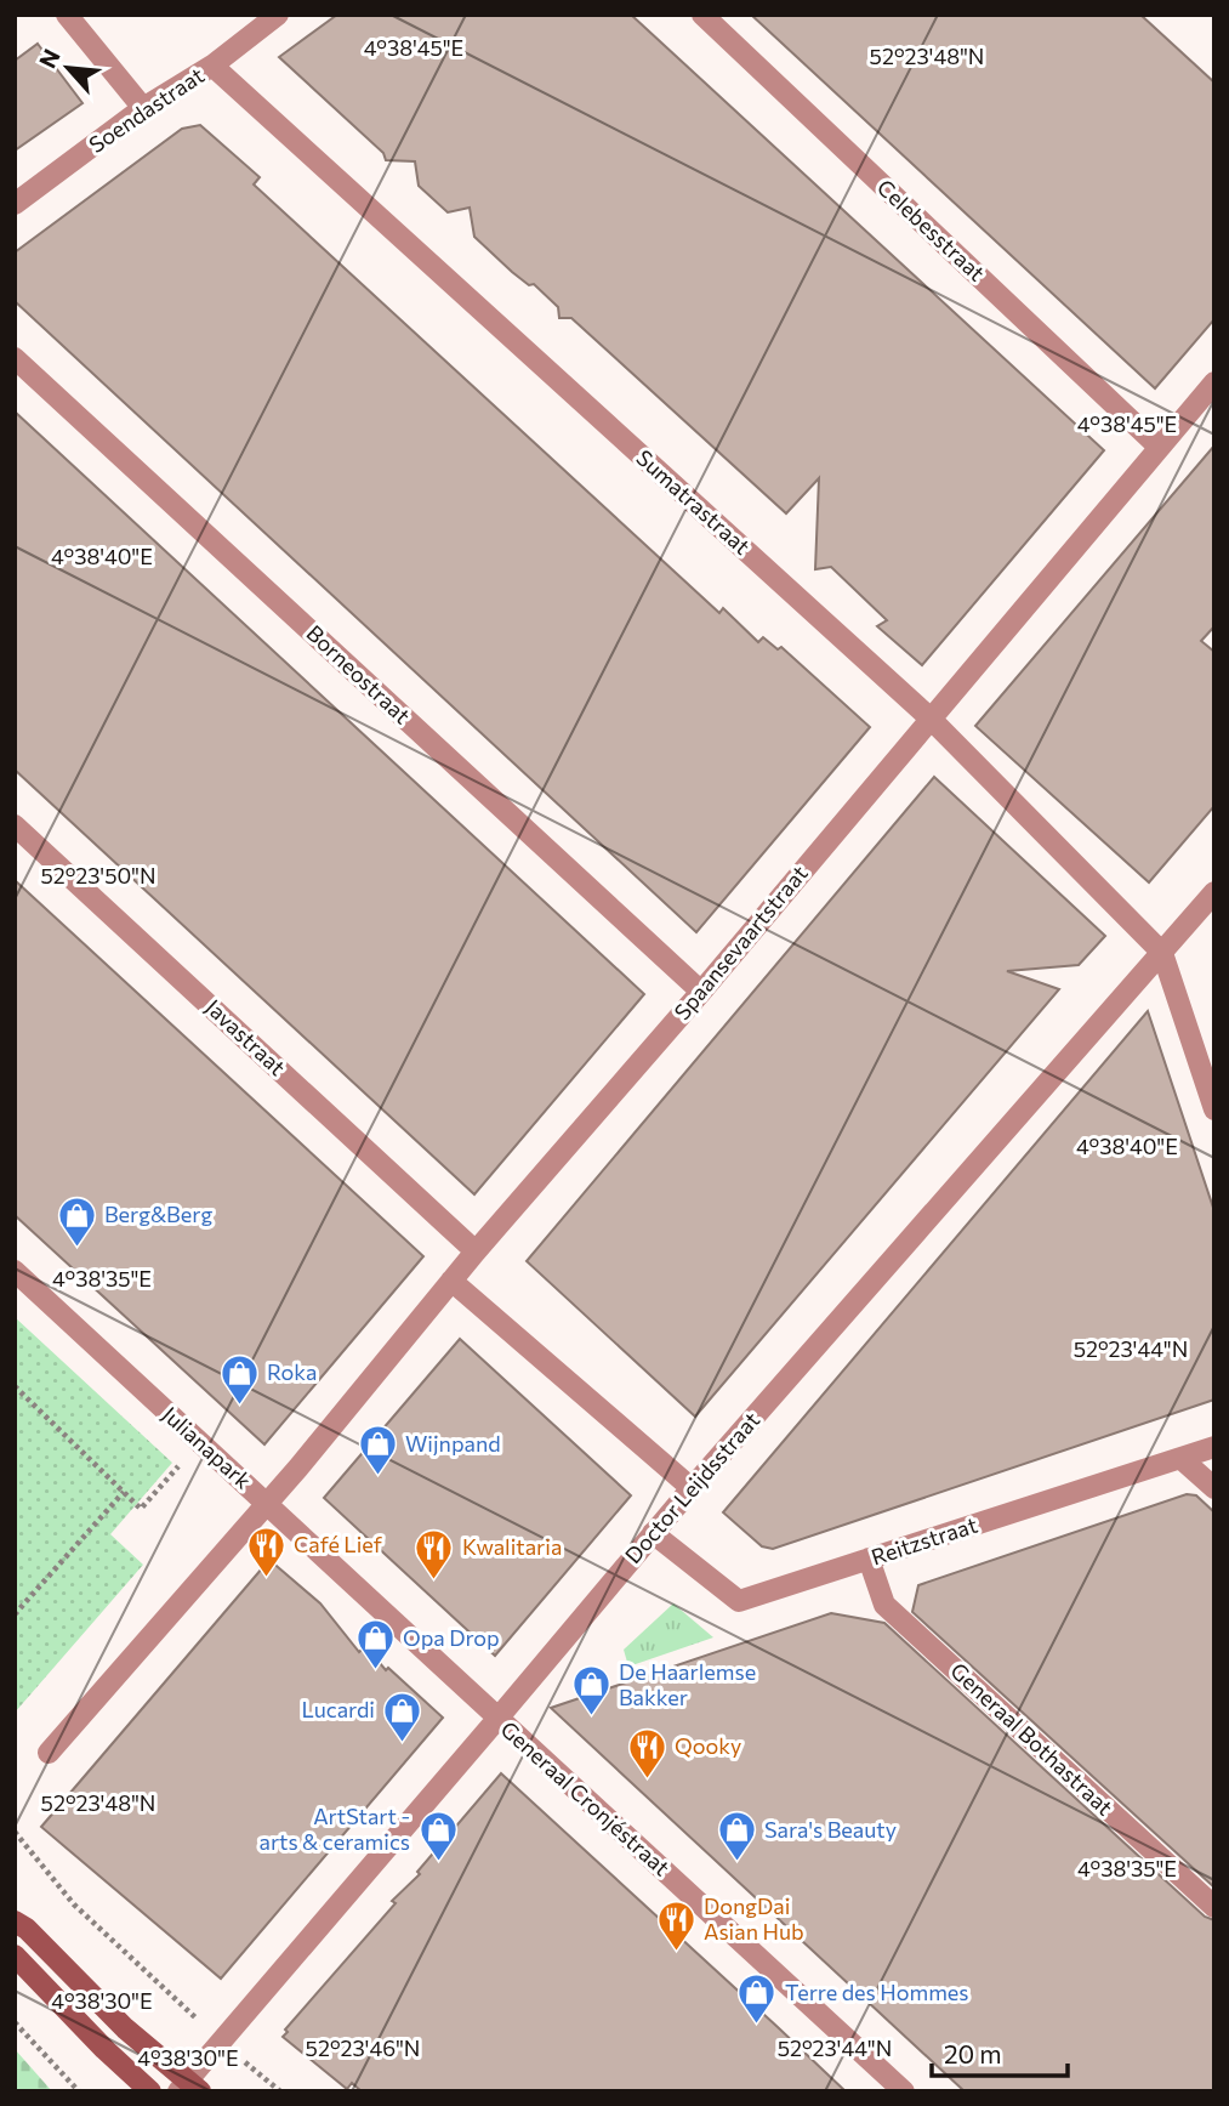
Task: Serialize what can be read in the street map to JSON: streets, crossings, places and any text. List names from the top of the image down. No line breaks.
{"streets":{"street":["Soendastraat","Celebesstraat","Sumatrastraat","Borneostraat","Spaansevaartstraat","Javastraat","Julianapark","Doctor Leijdsstraat","Reitzstraat","Generaal Bothastraat","Generaal Cronjéstraat"]},"crossings":[["Soendastraat","Sumatrastraat"],["Celebesstraat","Spaansevaartstraat"],["Sumatrastraat","Spaansevaartstraat"],["Sumatrastraat","Doctor Leijdsstraat"],["Borneostraat","Spaansevaartstraat"],["Spaansevaartstraat","Javastraat"],["Spaansevaartstraat","Julianapark"],["Spaansevaartstraat","Generaal Cronjéstraat"],["Julianapark","Generaal Cronjéstraat"],["Doctor Leijdsstraat","Reitzstraat"],["Doctor Leijdsstraat","Generaal Cronjéstraat"],["Reitzstraat","Generaal Bothastraat"]],"places":{"shop":["Berg&Berg","Roka","Wijnpand","Opa Drop","De Haarlemse Bakker","Lucardi","ArtStart - arts & ceramics","Sara's Beauty","Terre des Hommes"],"restaurant":["Café Lief","Kwalitaria","Qooky","DongDai Asian Hub"]},"scale_bar":"20 m","north":"top left","coordinates":["4°38'45\"E","52°23'48\"N","4°38'40\"E","52°23'50\"N","4°38'35\"E","52°23'44\"N","4°38'30\"E","52°23'46\"N"]}
